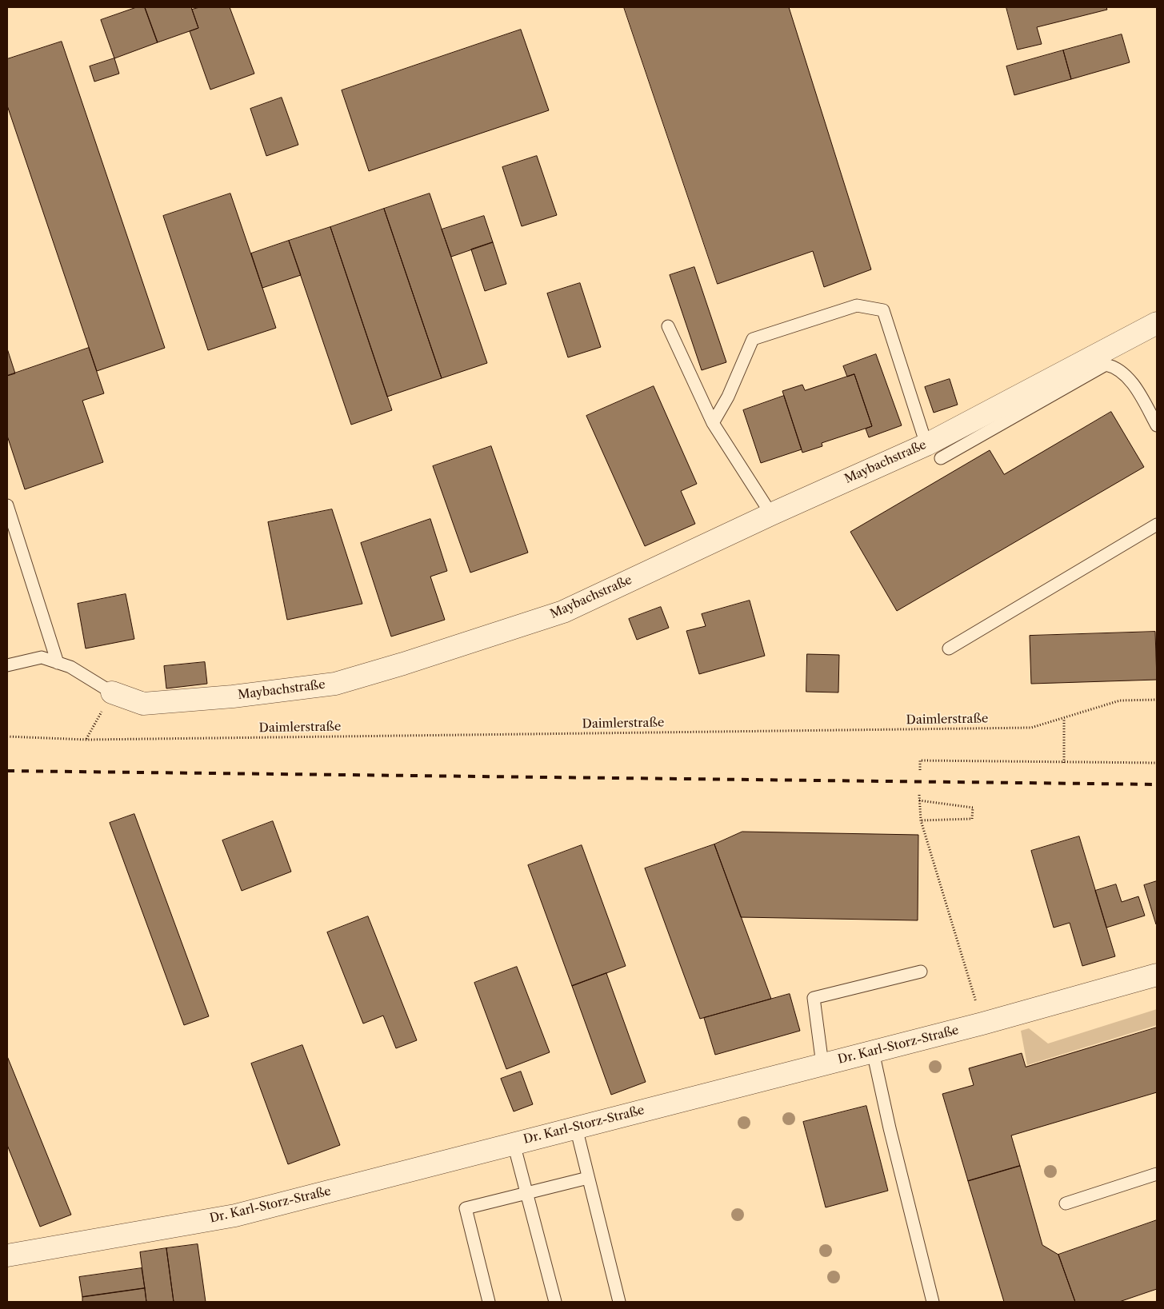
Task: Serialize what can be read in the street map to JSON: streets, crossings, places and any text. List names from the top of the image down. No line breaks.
{"streets":{"street":["Maybachstraße","Dr. Karl-Storz-Straße"],"path":["Daimlerstraße"]}}
